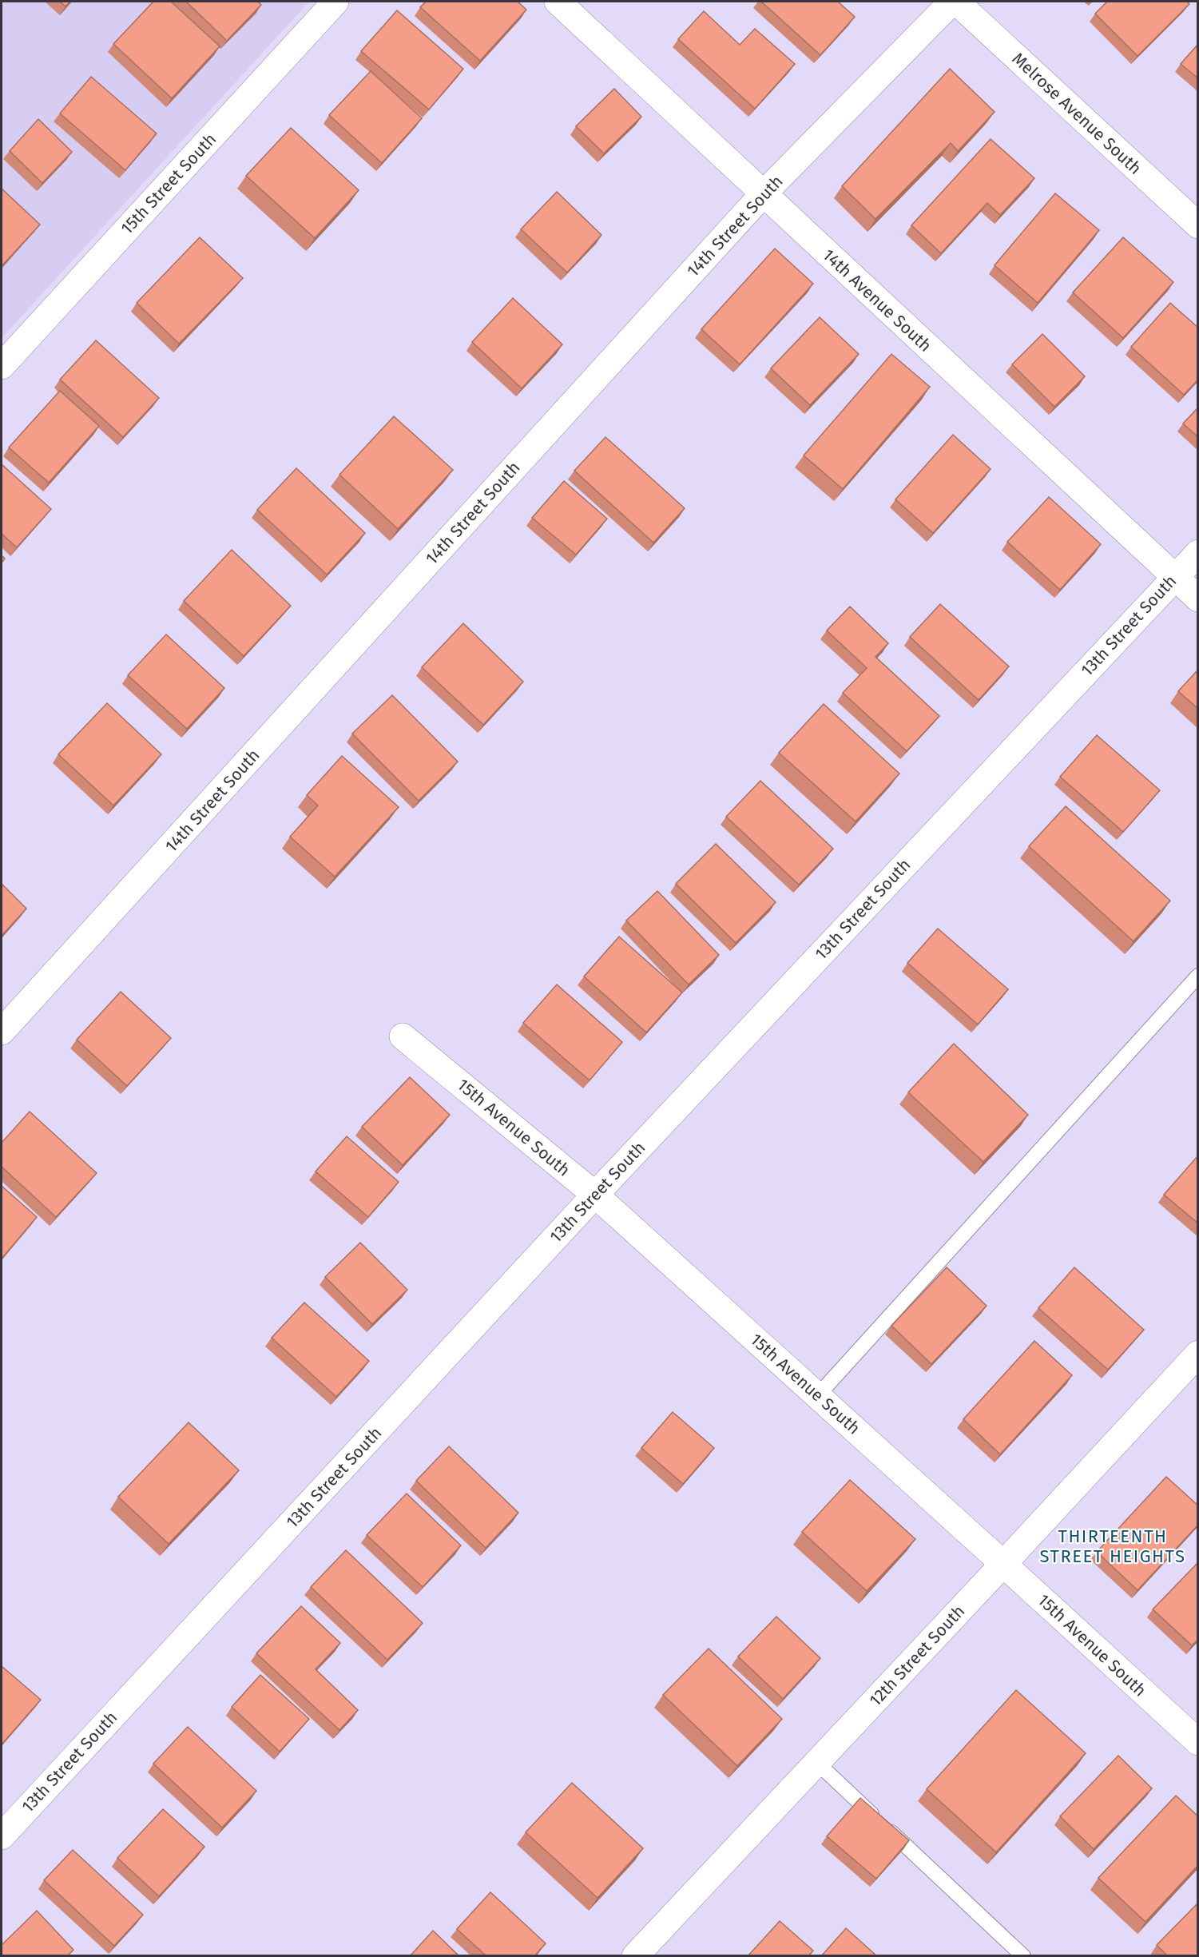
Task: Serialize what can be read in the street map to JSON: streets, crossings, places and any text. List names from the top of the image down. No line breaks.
{"streets":{"street":["Melrose Avenue South","15th Street South","14th Street South","14th Avenue South","13th Street South","15th Avenue South","12th Street South"]},"crossings":[["14th Street South","14th Avenue South"],["14th Avenue South","13th Street South"],["13th Street South","15th Avenue South"],["15th Avenue South","12th Street South"]],"districts":["THIRTEENTH STREET HEIGHTS"]}
